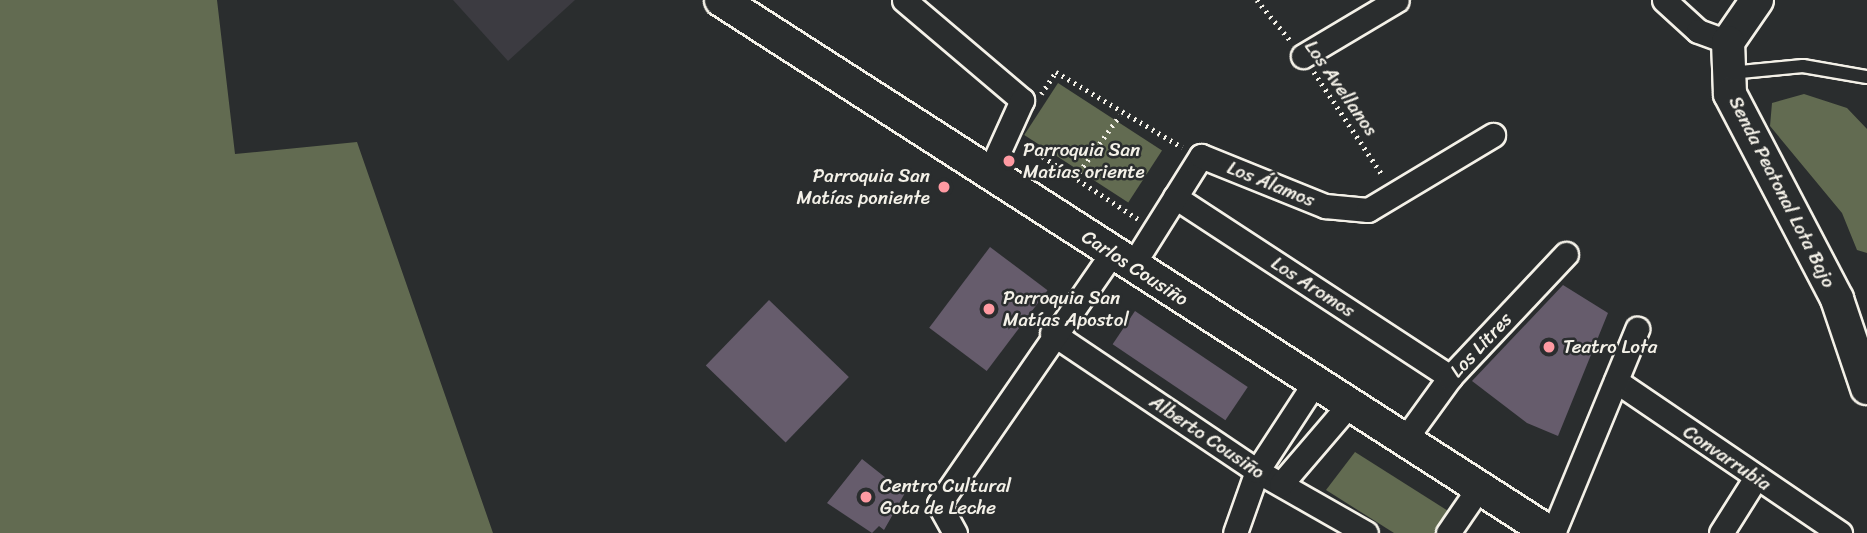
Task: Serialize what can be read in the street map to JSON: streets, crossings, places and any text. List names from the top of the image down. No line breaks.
{"streets":{"main road":["Senda Peatonal Lota Bajo","Carlos Cousiño"],"street":["Los Álamos","Los Aromos","Los Litres","Alberto Cousiño","Convarrubia"],"path":["Los Avellanos"]},"crossings":[["Los Avellanos","Los Álamos"],["Carlos Cousiño","Los Litres"],["Los Aromos","Los Litres"]],"places":["Parroquia San Matías oriente","Parroquia San Matías poniente","Parroquia San Matías Apostol","Teatro Lota","Centro Cultural Gota de Leche"]}
